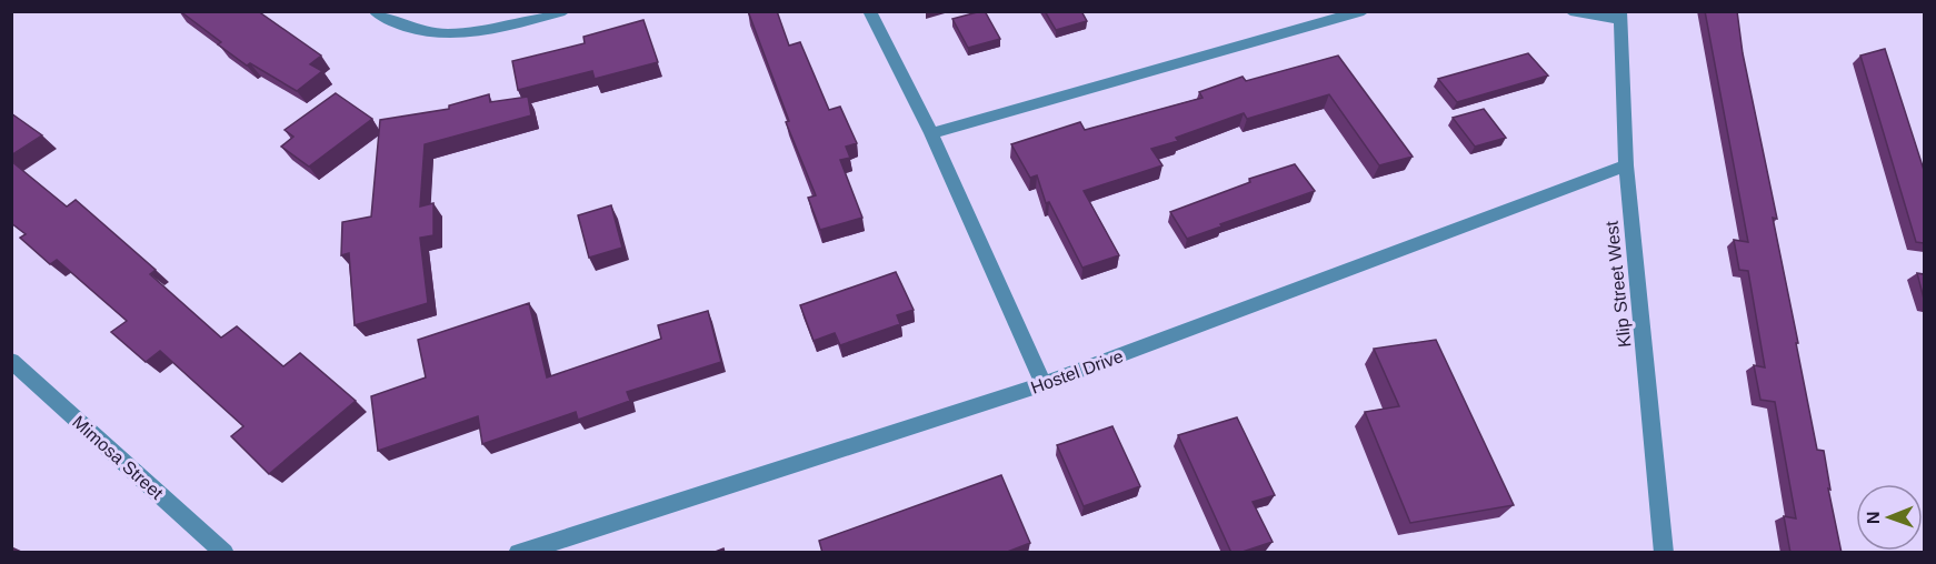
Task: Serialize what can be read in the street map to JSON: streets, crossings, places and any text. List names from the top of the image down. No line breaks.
{"streets":{"street":["Klip Street West","Hostel Drive","Mimosa Street"]},"crossings":[["Klip Street West","Hostel Drive"]],"north":"left"}
